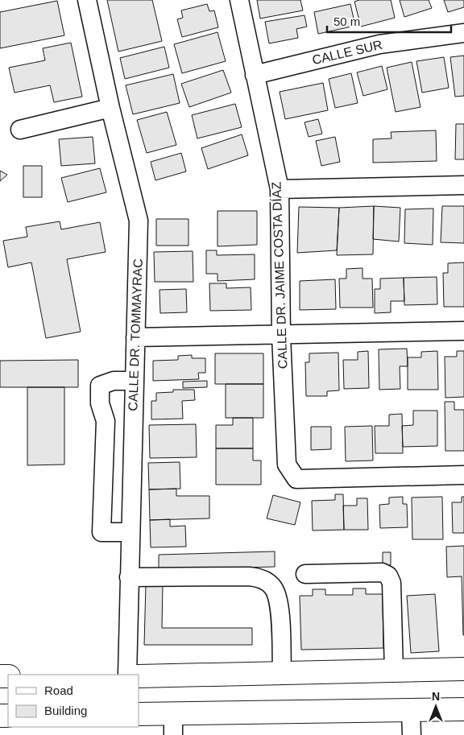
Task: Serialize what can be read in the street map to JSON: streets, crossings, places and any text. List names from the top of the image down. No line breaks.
{"streets":{"street":["CALLE SUR","CALLE DR. JAIME COSTA DÍAZ","CALLE DR. TOMMAYRAC"]},"crossings":[["CALLE SUR","CALLE DR. JAIME COSTA DÍAZ"]],"legend":["Road","Building"],"scale_bar":"50 m","north":"top"}
